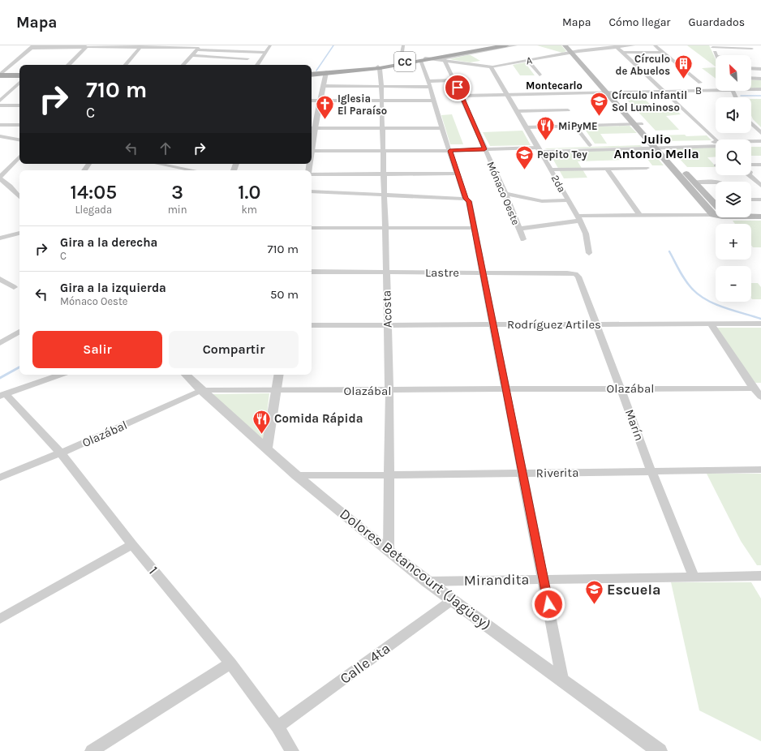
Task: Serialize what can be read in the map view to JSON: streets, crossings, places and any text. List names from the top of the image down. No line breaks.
{"streets":{"main road":["CC"],"street":["A","B","2da","Mónaco Oeste","Lastre","Acosta","Rodríguez Artiles","Olazábal","Marín","Riverita","Dolores Betancourt (Jagüey)","1","Mirandita","Calle 4ta"]},"crossings":[["A","CC"],["A","2da"],["A","Mónaco Oeste"],["CC","Acosta"],["B","2da"],["B","Mónaco Oeste"],["Lastre","Acosta"],["Lastre","Marín"],["Acosta","Rodríguez Artiles"],["Acosta","Olazábal"],["Acosta","Riverita"],["Acosta","Dolores Betancourt (Jagüey)"],["Rodríguez Artiles","Marín"],["Olazábal","Marín"],["Olazábal","Dolores Betancourt (Jagüey)"],["Olazábal","1"],["Marín","Riverita"],["Marín","Mirandita"],["Riverita","Dolores Betancourt (Jagüey)"],["Dolores Betancourt (Jagüey)","Mirandita"],["Dolores Betancourt (Jagüey)","Calle 4ta"],["1","Calle 4ta"]],"districts":["Montecarlo","Julio Antonio Mella"],"places":{"building":["Círculo de Abuelos"],"school or university":["Círculo Infantil Sol Luminoso","Pepito Tey","Escuela"],"church":["Iglesia El Paraíso"],"restaurant":["MiPyME","Comida Rápida"]},"north":"top left","page":{"header":"Mapa","nav":["Mapa","Cómo llegar","Guardados"],"map_buttons":["+","−"],"turn":["710 m","C"],"eta":["14:05","Llegada","3","min","1.0","km"],"list":[{"name":"Gira a la derecha","note":"C","value":"710 m"},{"name":"Gira a la izquierda","note":"Mónaco Oeste","value":"50 m"}],"buttons":["Salir","Compartir"]}}
